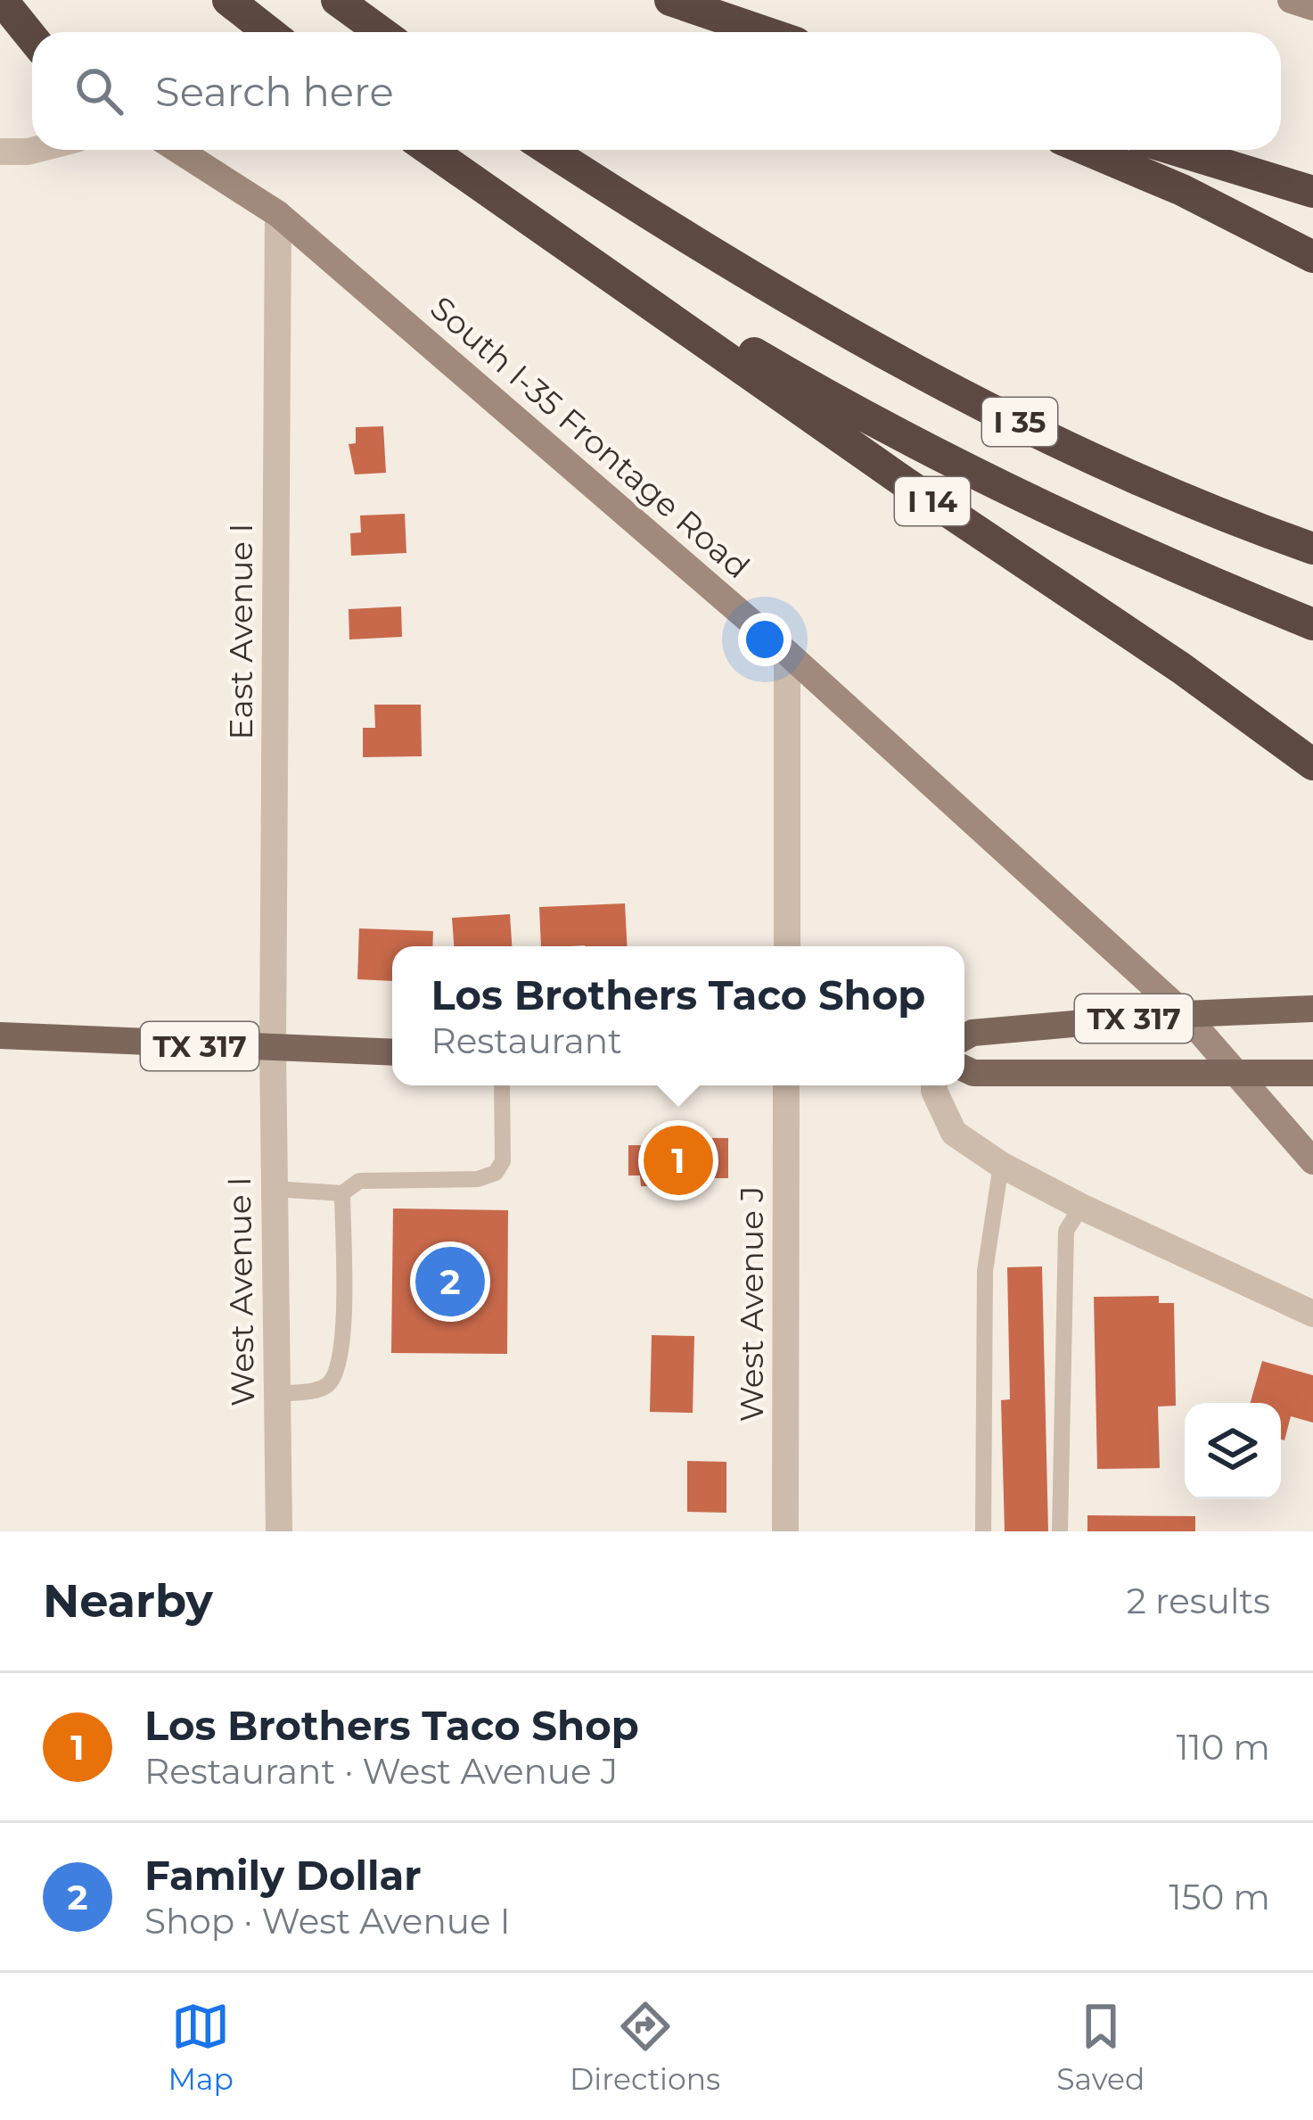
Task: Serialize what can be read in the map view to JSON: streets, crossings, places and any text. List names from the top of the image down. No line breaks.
{"streets":{"highway":["I 35","I 14"],"main road":["South I-35 Frontage Road","TX 317"],"street":["East Avenue I","West Avenue I","West Avenue J"]},"crossings":[["I 35","I 14"],["South I-35 Frontage Road","East Avenue I"],["South I-35 Frontage Road","TX 317"],["East Avenue I","TX 317"],["East Avenue I","West Avenue I"],["TX 317","West Avenue I"]],"page":{"search":"Search here","popup":["Los Brothers Taco Shop","Restaurant"],"pins":["1","2"],"heading":["Nearby","2 results"],"list":[{"mark":"1","name":"Los Brothers Taco Shop","note":"Restaurant · West Avenue J","value":"110 m"},{"mark":"2","name":"Family Dollar","note":"Shop · West Avenue I","value":"150 m"}],"nav":["Map","Directions","Saved"]}}
